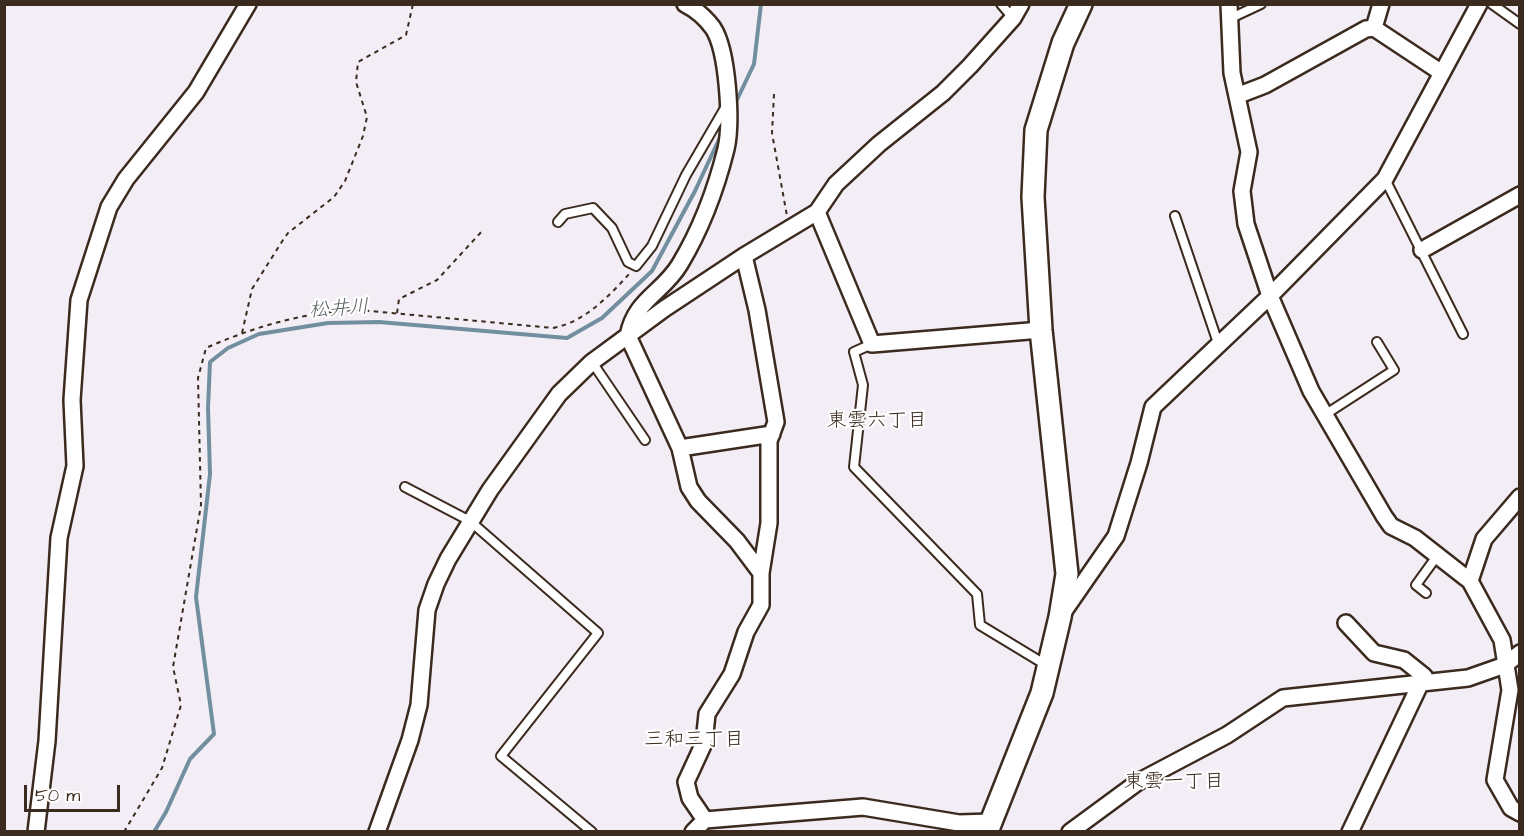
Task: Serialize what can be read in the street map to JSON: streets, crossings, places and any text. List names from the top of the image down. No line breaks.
{"districts":["東雲六丁目","三和三丁目","東雲一丁目"],"water":["松井川"],"scale_bar":"50 m"}
